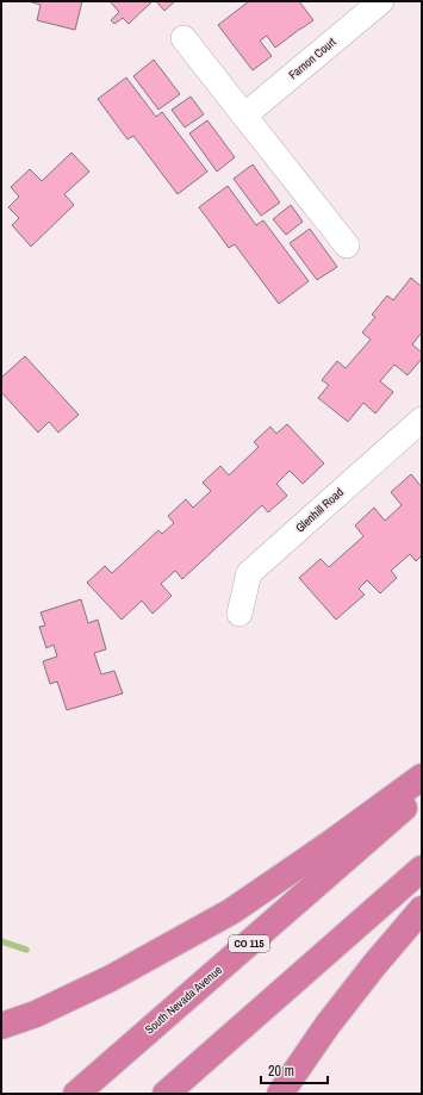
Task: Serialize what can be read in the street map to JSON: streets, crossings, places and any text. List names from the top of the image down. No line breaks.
{"streets":{"highway":["CO 115","South Nevada Avenue"],"street":["Farnon Court","Glenhill Road"]},"scale_bar":"20 m"}
